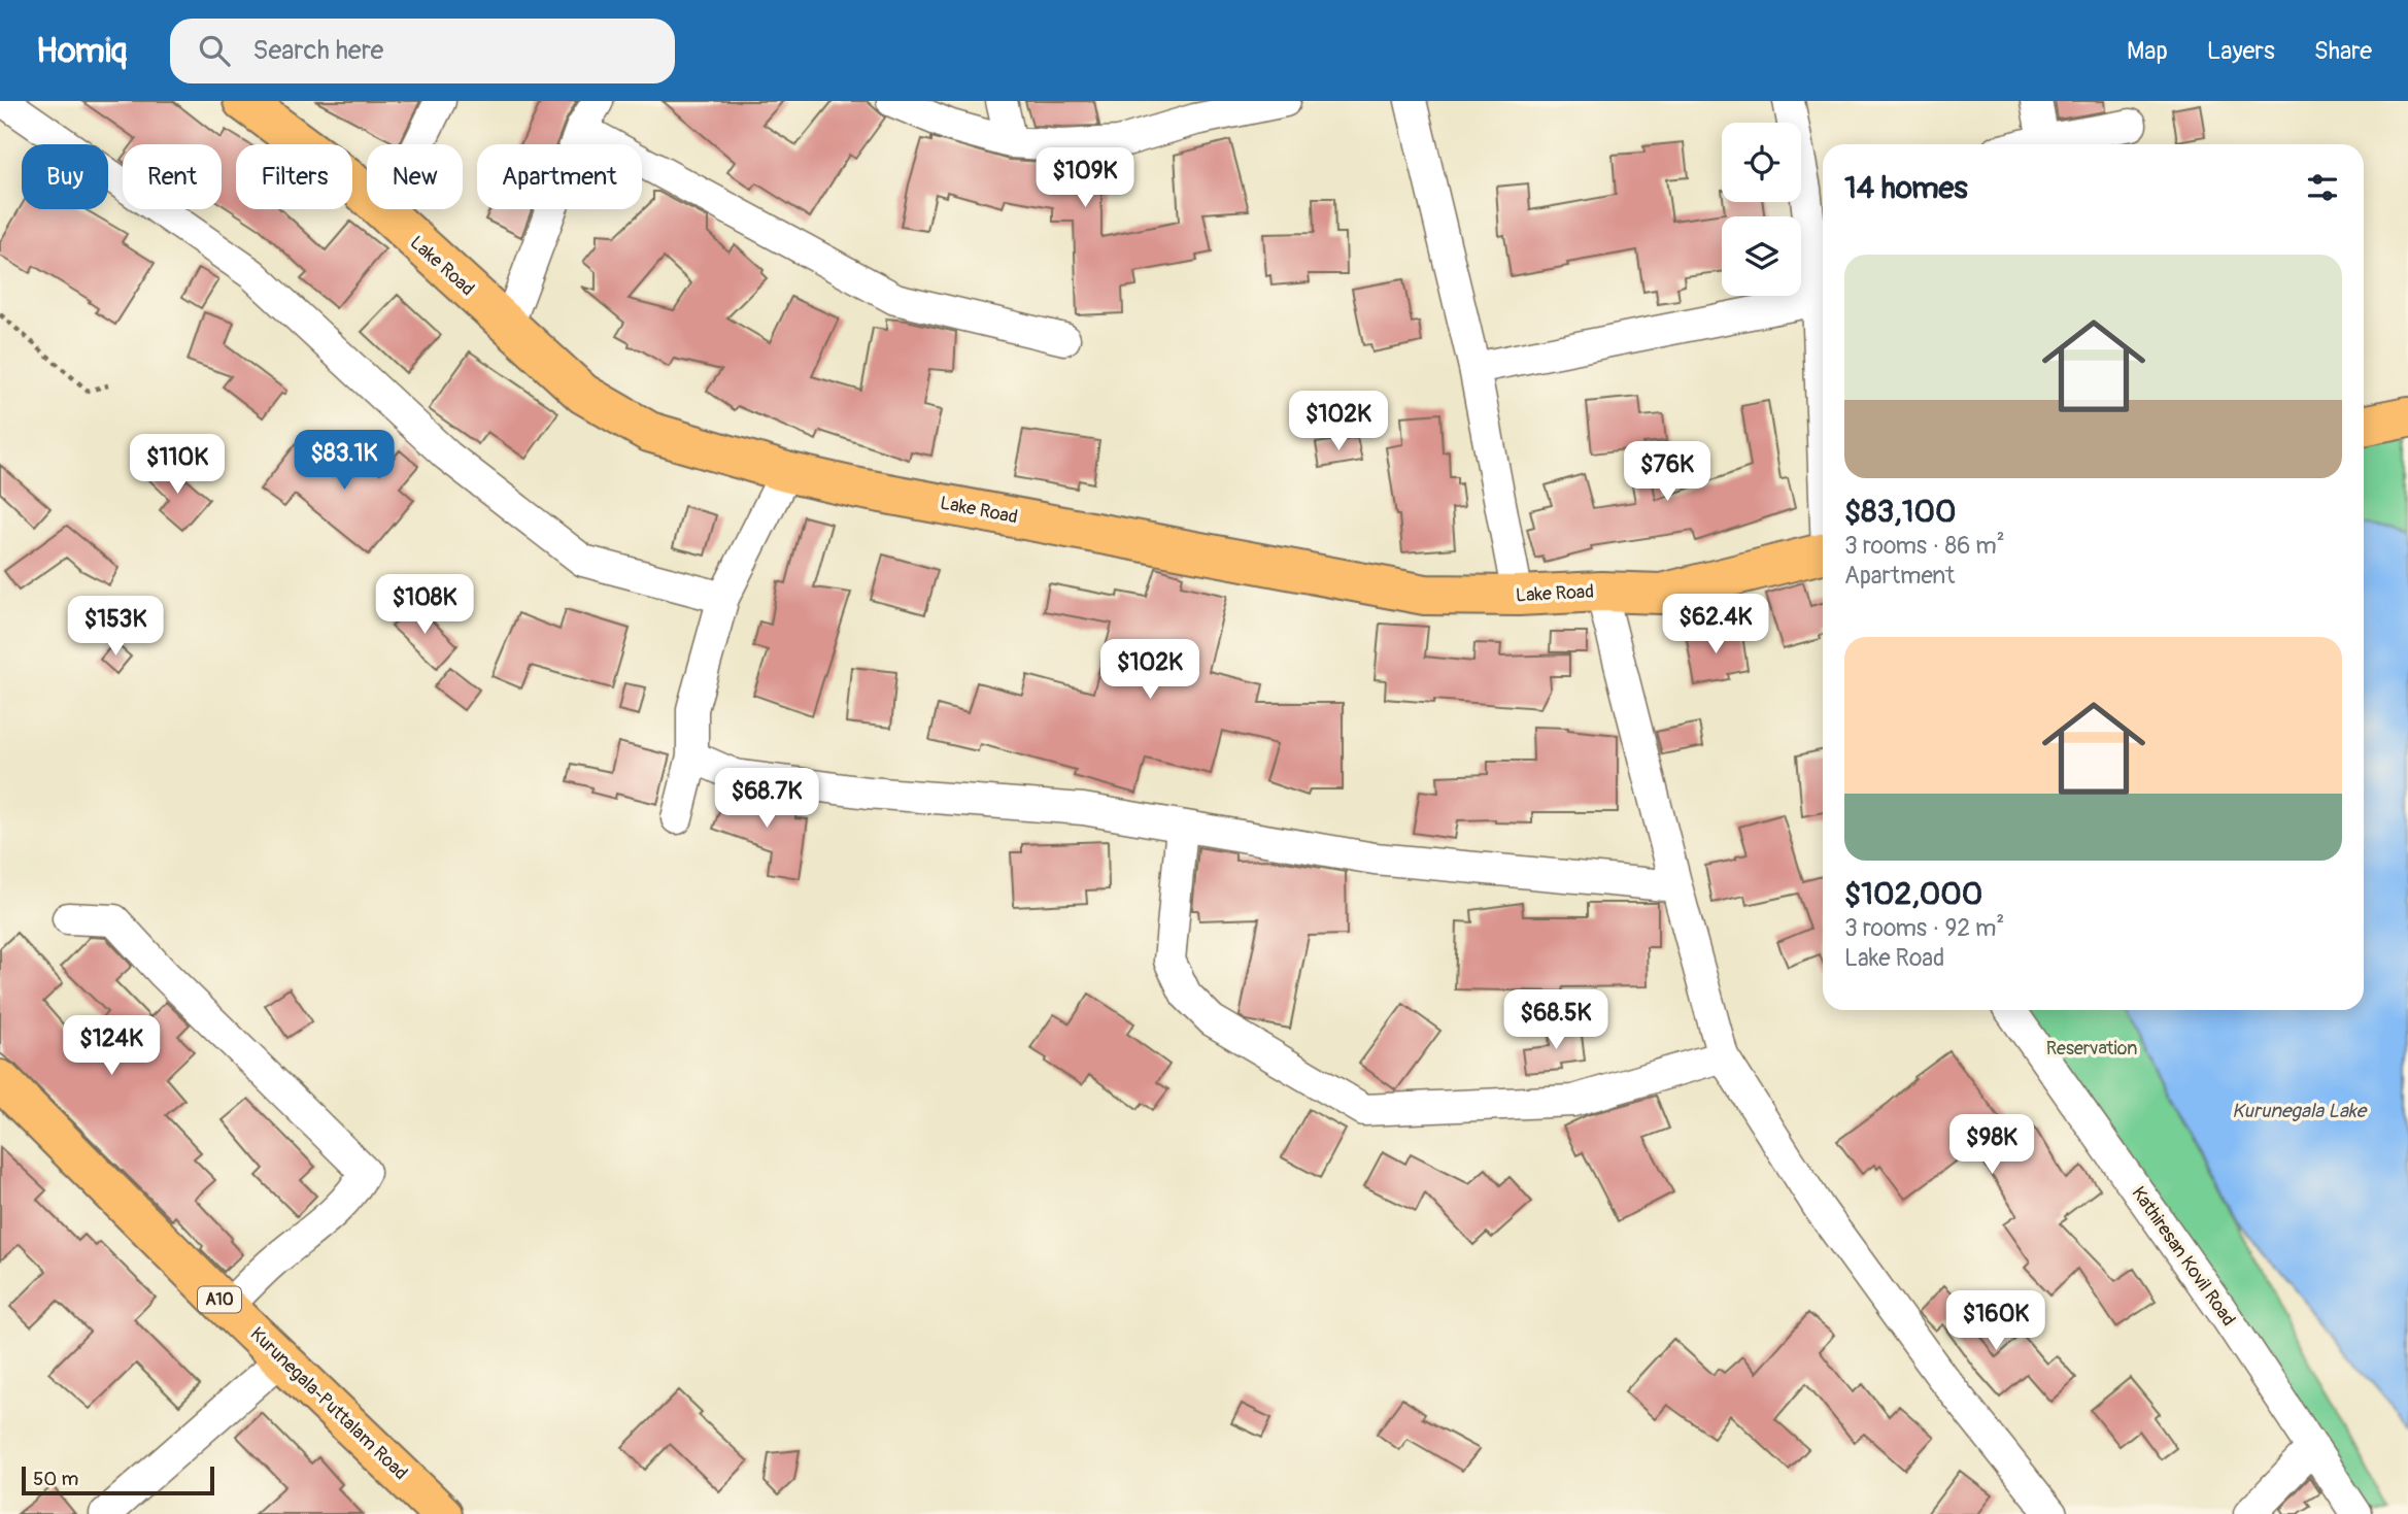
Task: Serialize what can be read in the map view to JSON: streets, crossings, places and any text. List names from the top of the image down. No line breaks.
{"streets":{"main road":["Lake Road","A10","Kurunegala-Puttalam Road"],"street":["Kathiresan Kovil Road"]},"water":["Kurunegala Lake"],"parks":["Reservation"],"scale_bar":"50 m","page":{"header":"Homiq","search":"Search here","nav":["Map","Layers","Share"],"chip":["Buy","Rent","Filters","New","Apartment"],"heading":"14 homes","price":["$109K","$102K","$83.1K","$110K","$76K","$108K","$62.4K","$153K","$102K","$68.7K","$68.5K","$124K","$98K","$160K"],"list":[{"name":"$83,100","note":"3 rooms · 86 m² · Apartment"},{"name":"$102,000","note":"3 rooms · 92 m² · Lake Road"}],"scale":"50 m"}}
